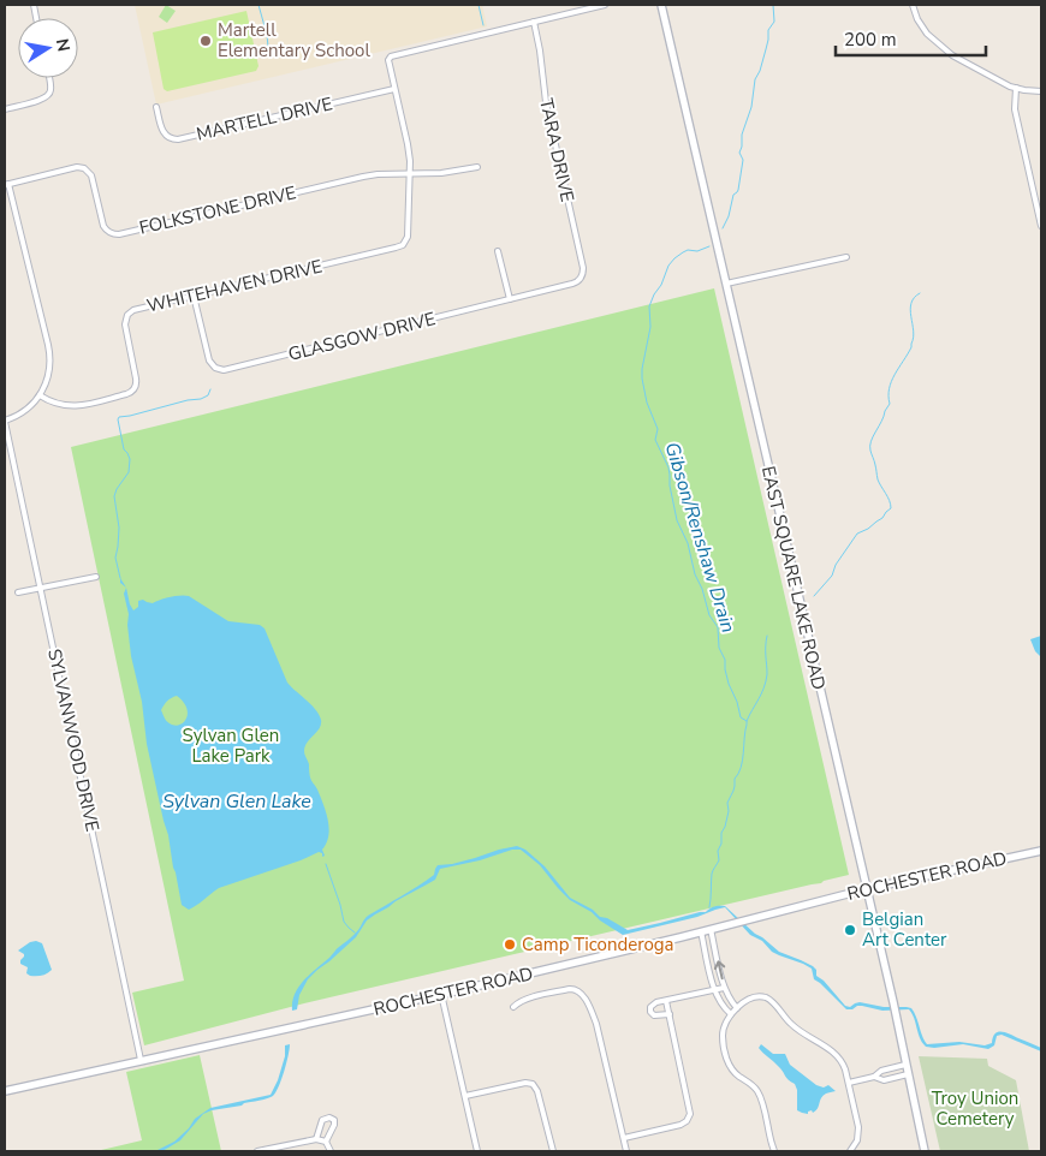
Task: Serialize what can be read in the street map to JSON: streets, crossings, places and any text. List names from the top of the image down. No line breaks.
{"streets":{"main road":["EAST SQUARE LAKE ROAD","ROCHESTER ROAD"],"street":["MARTELL DRIVE","TARA DRIVE","FOLKSTONE DRIVE","WHITEHAVEN DRIVE","GLASGOW DRIVE","SYLVANWOOD DRIVE"]},"crossings":[["TARA DRIVE","GLASGOW DRIVE"],["FOLKSTONE DRIVE","WHITEHAVEN DRIVE"],["WHITEHAVEN DRIVE","GLASGOW DRIVE"],["EAST SQUARE LAKE ROAD","ROCHESTER ROAD"],["SYLVANWOOD DRIVE","ROCHESTER ROAD"]],"water":["Gibson/Renshaw Drain","Sylvan Glen Lake"],"parks":["Sylvan Glen Lake Park","Troy Union Cemetery"],"places":["Martell Elementary School","Belgian Art Center","Camp Ticonderoga"],"scale_bar":"200 m","north":"right"}
